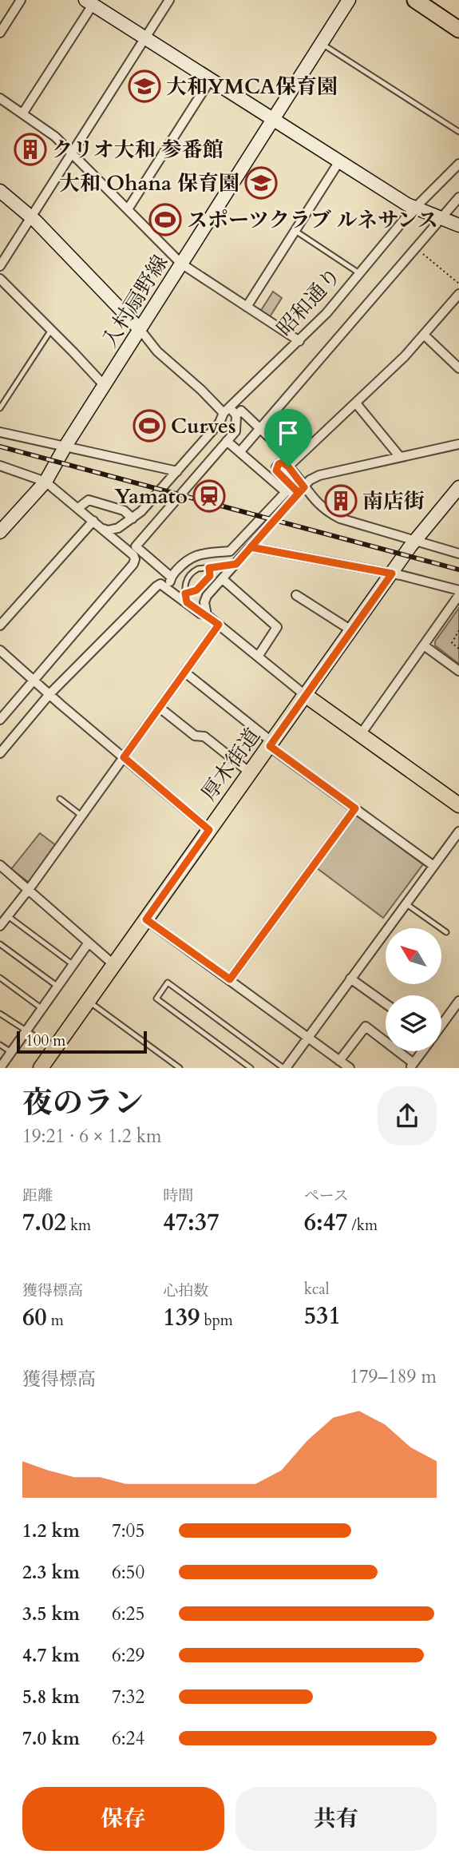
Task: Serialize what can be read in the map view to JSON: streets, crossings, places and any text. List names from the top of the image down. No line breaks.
{"streets":{"main road":["厚木街道"],"street":["入村扇野線","昭和通り"]},"places":{"school or university":["大和YMCA保育園","大和 Ohana 保育園"],"building":["クリオ大和 参番館","南店街"],"sports":["スポーツクラブ ルネサンス","Curves"],"station":["Yamato"]},"scale_bar":"100 m","north":"top left","page":{"scale":"100 m","heading":["夜のラン","19:21 · 6 × 1.2 km"],"stats":[["距離","7.02 km"],["時間","47:37"],["ペース","6:47 /km"],["獲得標高","60 m"],["心拍数","139 bpm"],["kcal","531"]],"chart":["獲得標高","179–189 m"],"list":[{"name":"1.2 km","note":"7:05"},{"name":"2.3 km","note":"6:50"},{"name":"3.5 km","note":"6:25"},{"name":"4.7 km","note":"6:29"},{"name":"5.8 km","note":"7:32"},{"name":"7.0 km","note":"6:24"}],"buttons":["保存","共有"]}}
